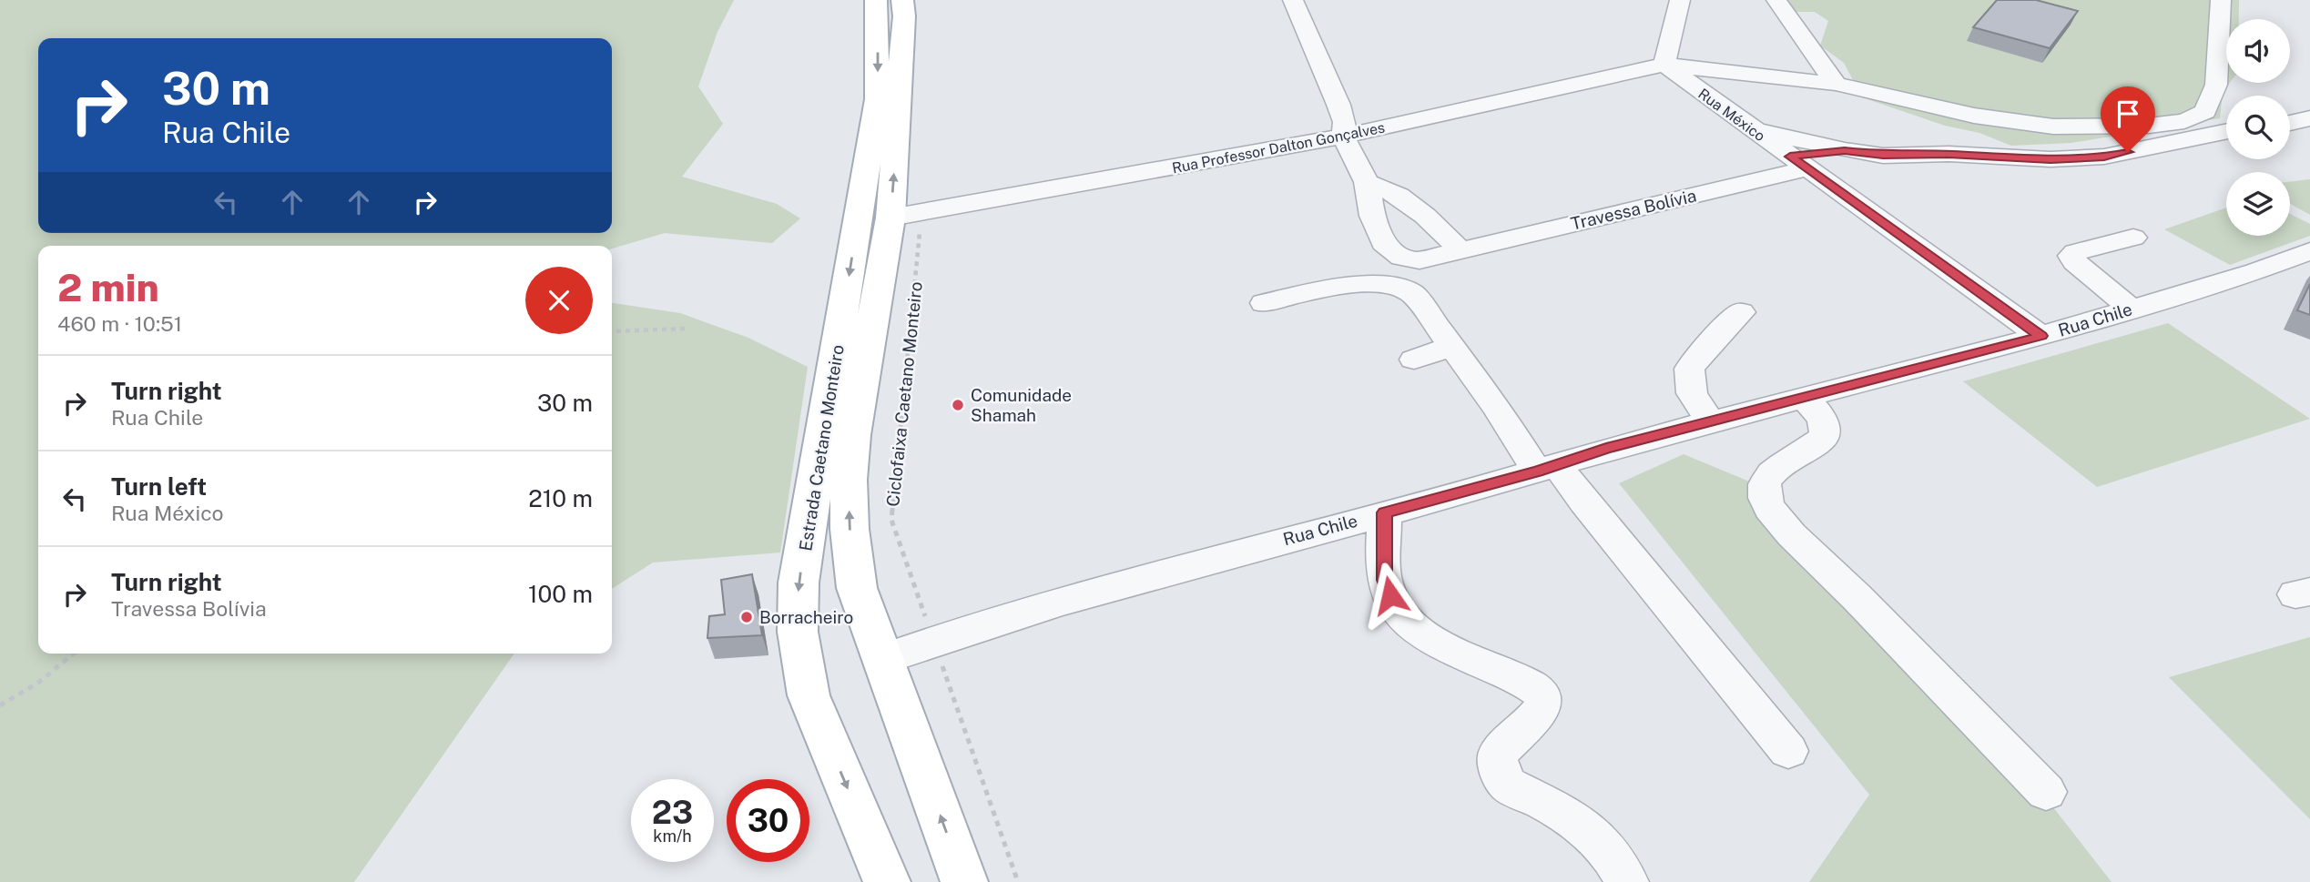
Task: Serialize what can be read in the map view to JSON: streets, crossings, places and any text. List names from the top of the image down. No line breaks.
{"streets":{"main road":["Estrada Caetano Monteiro"],"street":["Rua México","Rua Professor Dalton Gonçalves","Travessa Bolívia","Rua Chile"],"path":["Ciclofaixa Caetano Monteiro"]},"crossings":[["Rua México","Rua Professor Dalton Gonçalves"],["Rua México","Travessa Bolívia"],["Rua México","Rua Chile"],["Rua Professor Dalton Gonçalves","Travessa Bolívia"],["Rua Professor Dalton Gonçalves","Ciclofaixa Caetano Monteiro"],["Rua Professor Dalton Gonçalves","Estrada Caetano Monteiro"],["Rua Chile","Ciclofaixa Caetano Monteiro"],["Rua Chile","Estrada Caetano Monteiro"],["Ciclofaixa Caetano Monteiro","Estrada Caetano Monteiro"]],"places":["Comunidade Shamah","Borracheiro"],"page":{"turn":["30 m","Rua Chile"],"heading":["2 min","460 m · 10:51"],"list":[{"name":"Turn right","note":"Rua Chile","value":"30 m"},{"name":"Turn left","note":"Rua México","value":"210 m"},{"name":"Turn right","note":"Travessa Bolívia","value":"100 m"}],"speed":"23 km/h","limit":"30"}}
